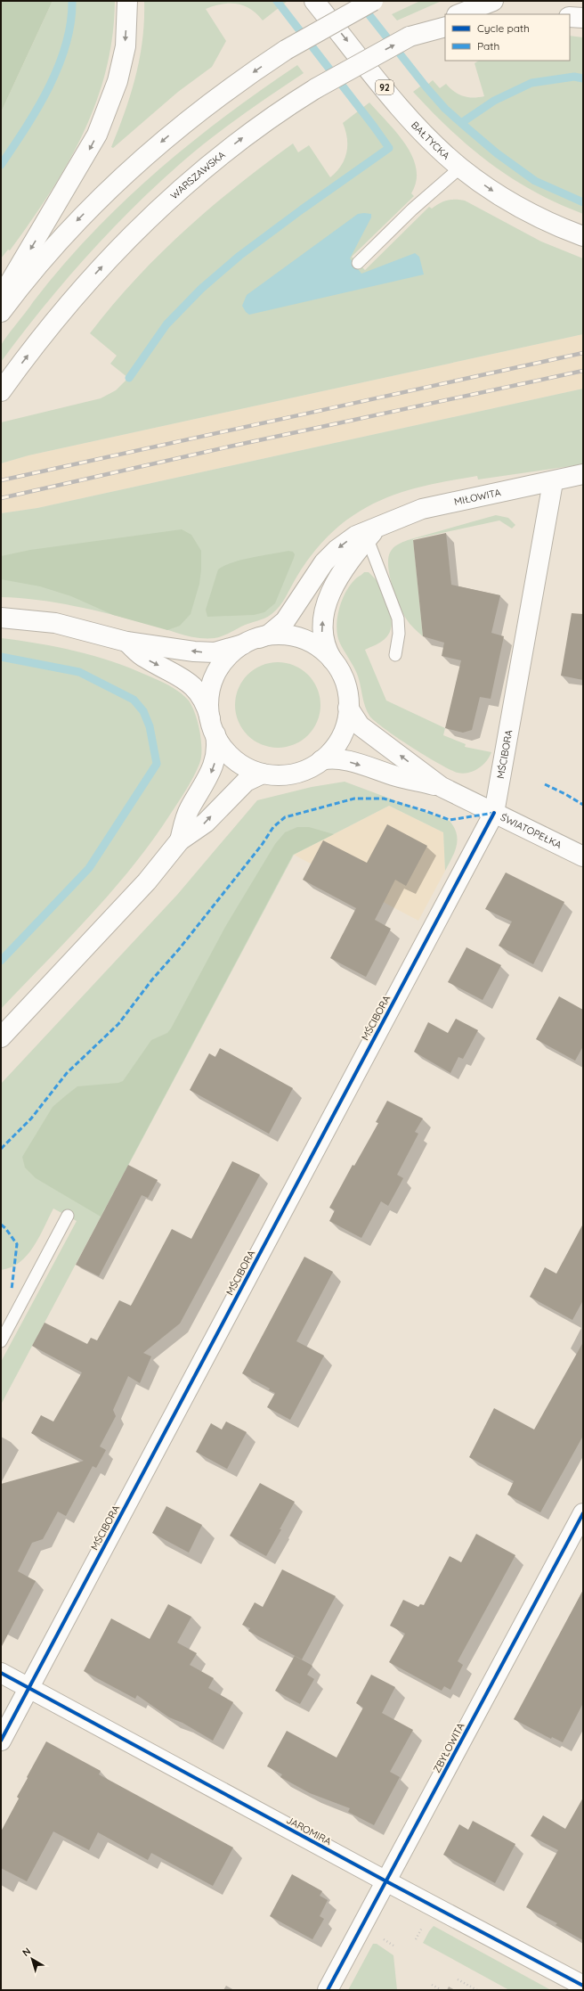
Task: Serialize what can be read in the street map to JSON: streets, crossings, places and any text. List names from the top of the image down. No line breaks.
{"streets":{"street":["92","BAŁTYCKA","WARSZAWSKA","MIŁOWITA","MŚCIBORA","ŚWIATOPEŁKA","ZBYŁOWITA","JAROMIRA"]},"crossings":[["MIŁOWITA","MŚCIBORA"],["MŚCIBORA","ŚWIATOPEŁKA"],["MŚCIBORA","JAROMIRA"],["ZBYŁOWITA","JAROMIRA"]],"one_way":["BAŁTYCKA"],"legend":["Cycle path","Path"],"north":"top left"}
